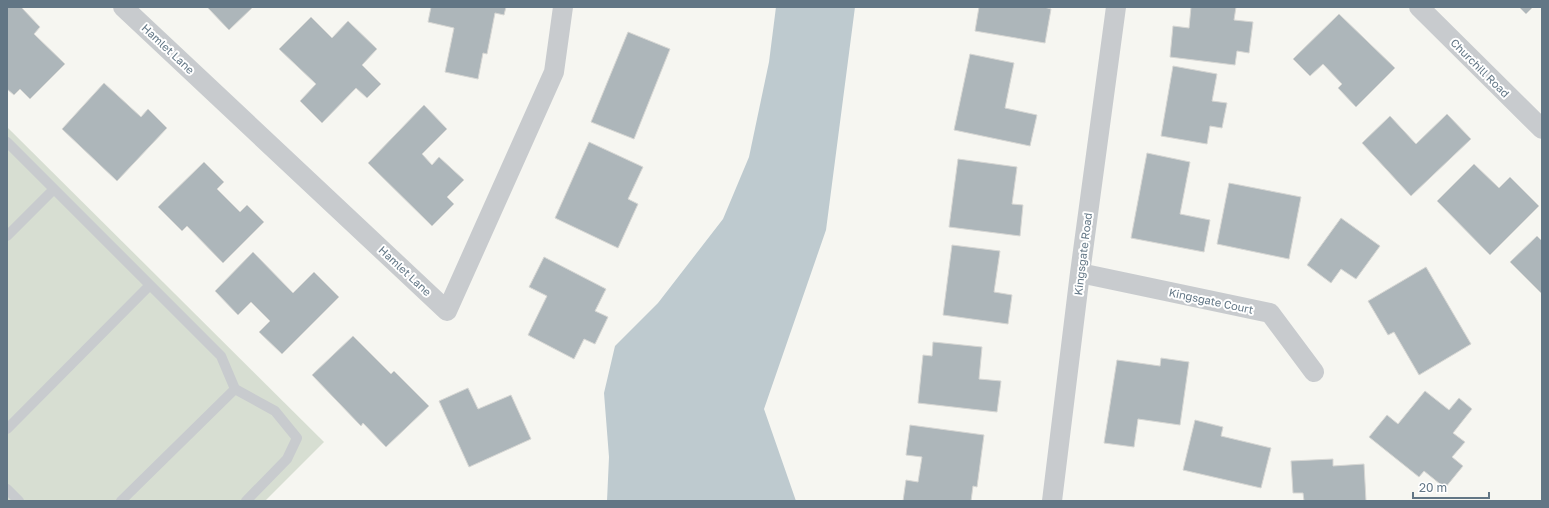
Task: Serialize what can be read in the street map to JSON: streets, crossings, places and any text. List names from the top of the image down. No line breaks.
{"streets":{"street":["Hamlet Lane","Churchill Road","Kingsgate Road","Kingsgate Court"]},"crossings":[["Kingsgate Road","Kingsgate Court"]],"scale_bar":"20 m"}
